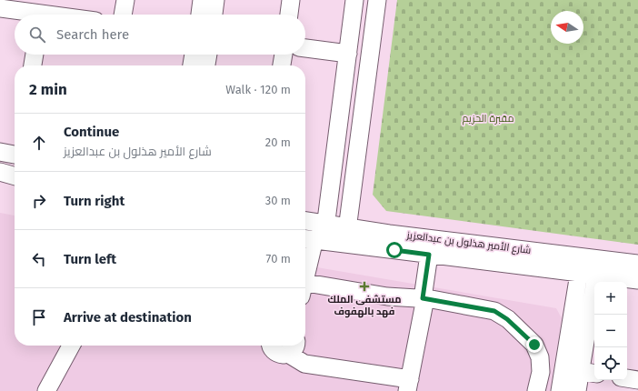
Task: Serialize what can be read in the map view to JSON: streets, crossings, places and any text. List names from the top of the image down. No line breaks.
{"streets":{"street":["شارع الأمير هذلول بن عبدالعزيز"]},"parks":["مقبرة الحزيم"],"places":{"health":["مستشفى الملك فهد بالهفوف"]},"north":"left","page":{"search":"Search here","heading":["2 min","Walk · 120 m"],"list":[["Continue","شارع الأمير هذلول بن عبدالعزيز","20 m"],["Turn right","30 m"],["Turn left","70 m"],"Arrive at destination"],"map_buttons":["+","−"]}}
